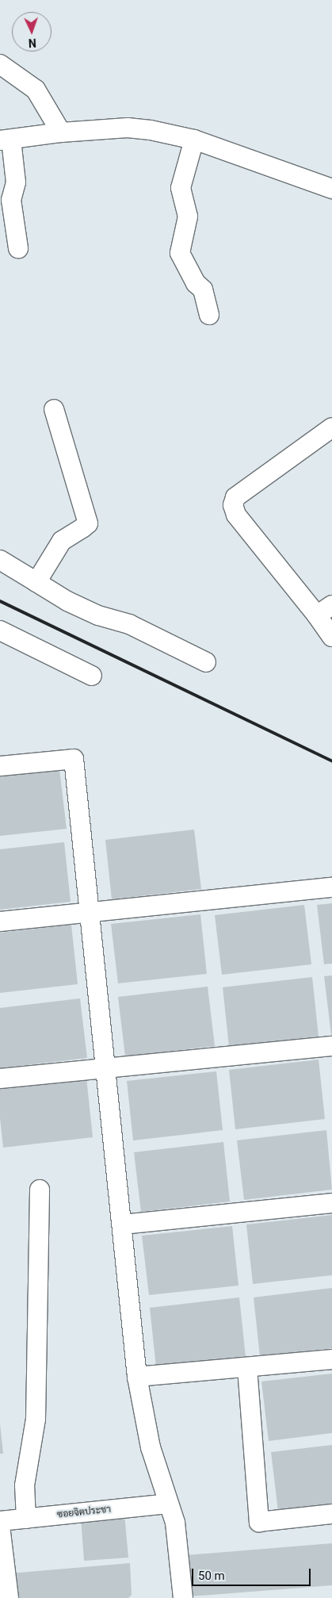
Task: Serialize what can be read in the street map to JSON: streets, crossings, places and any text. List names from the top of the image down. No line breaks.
{"streets":{"street":["ซอยจิตประชา"]},"scale_bar":"50 m","north":"bottom"}
